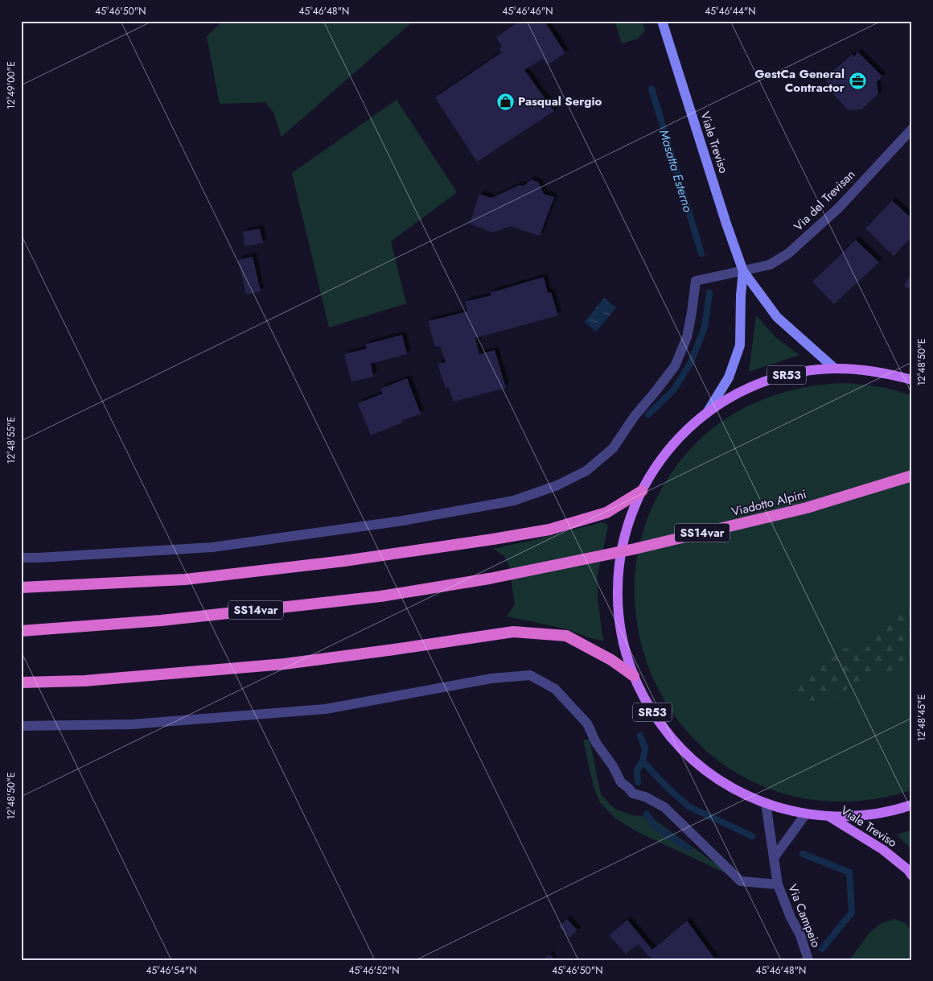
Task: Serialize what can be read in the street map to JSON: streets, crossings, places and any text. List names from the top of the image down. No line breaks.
{"streets":{"highway":["Viadotto Alpini","SS14var"],"main road":["Viale Treviso","SR53"],"street":["Via del Trevisan","Via Campeio"]},"crossings":[["Viale Treviso","Via del Trevisan"],["Viale Treviso","SR53"],["SR53","Via Campeio"]],"water":["Masatta Esterno"],"places":{"office":["GestCa General Contractor"],"shop":["Pasqual Sergio"]},"coordinates":["45°46'50\"N","45°46'48\"N","45°46'46\"N","45°46'44\"N","12°49'00\"E","12°48'50\"E","12°48'55\"E","12°48'45\"E","45°46'54\"N","45°46'52\"N"]}
